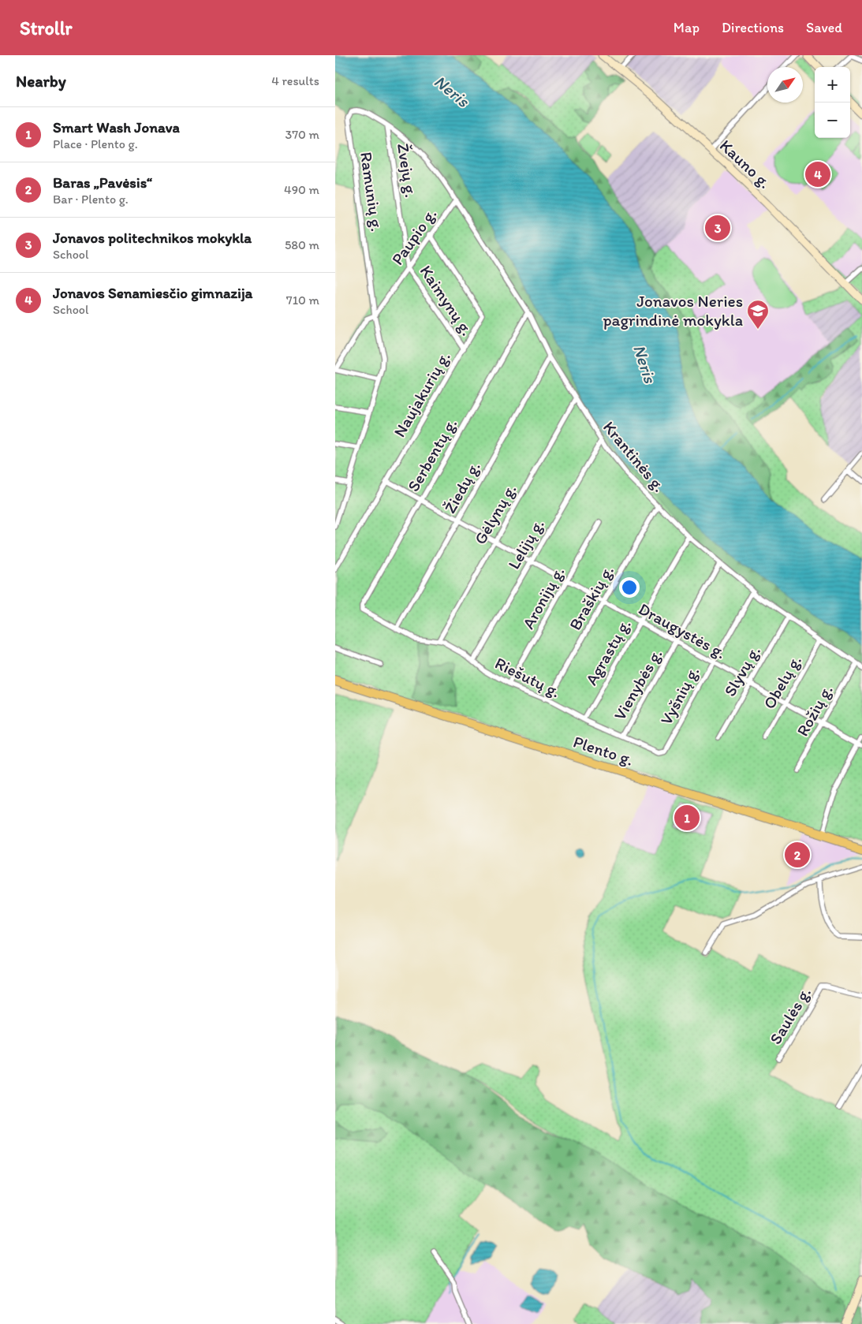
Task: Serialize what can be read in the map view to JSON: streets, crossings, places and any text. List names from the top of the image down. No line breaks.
{"streets":{"highway":["Plento g."],"main road":["Kauno g."],"street":["Žvejų g.","Ramunių g.","Paupio g.","Kaimynų g.","Naujakurių g.","Serbentų g.","Krantinės g.","Žiedų g.","Gėlynų g.","Lelijų g.","Aronijų g.","Braškių g.","Draugystės g.","Agrastų g.","Slyvų g.","Riešutų g.","Obelų g.","Vienybės g.","Vyšnių g.","Rožių g.","Saulės g."]},"crossings":[["Žvejų g.","Ramunių g."],["Žvejų g.","Paupio g."],["Žvejų g.","Kaimynų g."],["Ramunių g.","Paupio g."],["Paupio g.","Kaimynų g."],["Paupio g.","Naujakurių g."],["Paupio g.","Krantinės g."],["Kaimynų g.","Naujakurių g."],["Naujakurių g.","Draugystės g."],["Serbentų g.","Krantinės g."],["Serbentų g.","Draugystės g."],["Serbentų g.","Riešutų g."],["Krantinės g.","Žiedų g."],["Krantinės g.","Gėlynų g."],["Krantinės g.","Lelijų g."],["Krantinės g.","Braškių g."],["Krantinės g.","Agrastų g."],["Krantinės g.","Slyvų g."],["Krantinės g.","Obelų g."],["Krantinės g.","Vienybės g."],["Krantinės g.","Vyšnių g."],["Krantinės g.","Rožių g."],["Žiedų g.","Draugystės g."],["Žiedų g.","Riešutų g."],["Gėlynų g.","Draugystės g."],["Gėlynų g.","Riešutų g."],["Lelijų g.","Draugystės g."],["Lelijų g.","Riešutų g."],["Aronijų g.","Draugystės g."],["Aronijų g.","Riešutų g."],["Braškių g.","Draugystės g."],["Braškių g.","Riešutų g."],["Draugystės g.","Agrastų g."],["Draugystės g.","Slyvų g."],["Draugystės g.","Obelų g."],["Draugystės g.","Vienybės g."],["Draugystės g.","Vyšnių g."],["Draugystės g.","Rožių g."],["Agrastų g.","Riešutų g."],["Riešutų g.","Vienybės g."],["Riešutų g.","Vyšnių g."]],"water":["Neris"],"places":{"school or university":["Jonavos Neries pagrindinė mokykla"]},"north":"top right","page":{"header":"Strollr","nav":["Map","Directions","Saved"],"heading":["Nearby","4 results"],"map_buttons":["+","−"],"list":[{"mark":"1","name":"Smart Wash Jonava","note":"Place · Plento g.","value":"370 m"},{"mark":"2","name":"Baras „Pavėsis“","note":"Bar · Plento g.","value":"490 m"},{"mark":"3","name":"Jonavos politechnikos mokykla","note":"School","value":"580 m"},{"mark":"4","name":"Jonavos Senamiesčio gimnazija","note":"School","value":"710 m"}],"pins":["4","3","1","2"]}}
